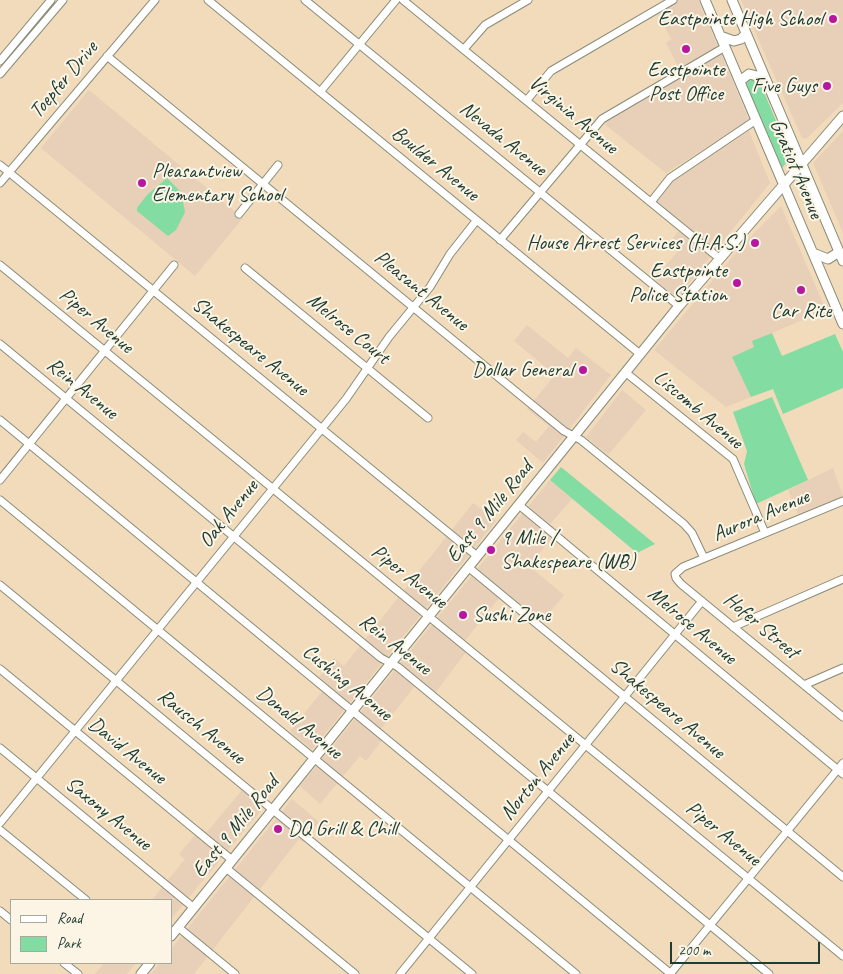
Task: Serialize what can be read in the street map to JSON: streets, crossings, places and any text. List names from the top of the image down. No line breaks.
{"streets":{"main road":["Gratiot Avenue","East 9 Mile Road"],"street":["Toepfer Drive","Virginia Avenue","Nevada Avenue","Boulder Avenue","Pleasant Avenue","Piper Avenue","Melrose Court","Shakespeare Avenue","Rein Avenue","Liscomb Avenue","Oak Avenue","Aurora Avenue","Melrose Avenue","Hofer Street","Cushing Avenue","Donald Avenue","Rausch Avenue","David Avenue","Norton Avenue","Saxony Avenue"]},"crossings":[["Toepfer Drive","Pleasant Avenue"],["Toepfer Drive","Shakespeare Avenue"],["Virginia Avenue","East 9 Mile Road"],["Nevada Avenue","East 9 Mile Road"],["Boulder Avenue","East 9 Mile Road"],["Boulder Avenue","Oak Avenue"],["Gratiot Avenue","East 9 Mile Road"],["Pleasant Avenue","East 9 Mile Road"],["Pleasant Avenue","Oak Avenue"],["Pleasant Avenue","Aurora Avenue"],["Piper Avenue","East 9 Mile Road"],["Piper Avenue","Oak Avenue"],["Piper Avenue","Norton Avenue"],["Melrose Court","Oak Avenue"],["Shakespeare Avenue","East 9 Mile Road"],["Shakespeare Avenue","Oak Avenue"],["Shakespeare Avenue","Norton Avenue"],["Rein Avenue","East 9 Mile Road"],["Rein Avenue","Oak Avenue"],["Rein Avenue","Norton Avenue"],["Liscomb Avenue","East 9 Mile Road"],["Liscomb Avenue","Aurora Avenue"],["East 9 Mile Road","Melrose Avenue"],["East 9 Mile Road","Cushing Avenue"],["East 9 Mile Road","Donald Avenue"],["East 9 Mile Road","Rausch Avenue"],["East 9 Mile Road","David Avenue"],["East 9 Mile Road","Saxony Avenue"],["Oak Avenue","Cushing Avenue"],["Oak Avenue","Donald Avenue"],["Oak Avenue","Rausch Avenue"],["Oak Avenue","David Avenue"],["Oak Avenue","Saxony Avenue"],["Aurora Avenue","Hofer Street"],["Melrose Avenue","Norton Avenue"],["Hofer Street","Norton Avenue"],["Cushing Avenue","Norton Avenue"],["Donald Avenue","Norton Avenue"],["Rausch Avenue","Norton Avenue"]],"places":["Eastpointe High School","Eastpointe Post Office","Five Guys","Pleasantview Elementary School","House Arrest Services (H.A.S.)","Eastpointe Police Station","Car Rite","Dollar General","9 Mile / Shakespeare (WB)","Sushi Zone","DQ Grill & Chill"],"legend":["Road","Park"],"scale_bar":"200 m"}
